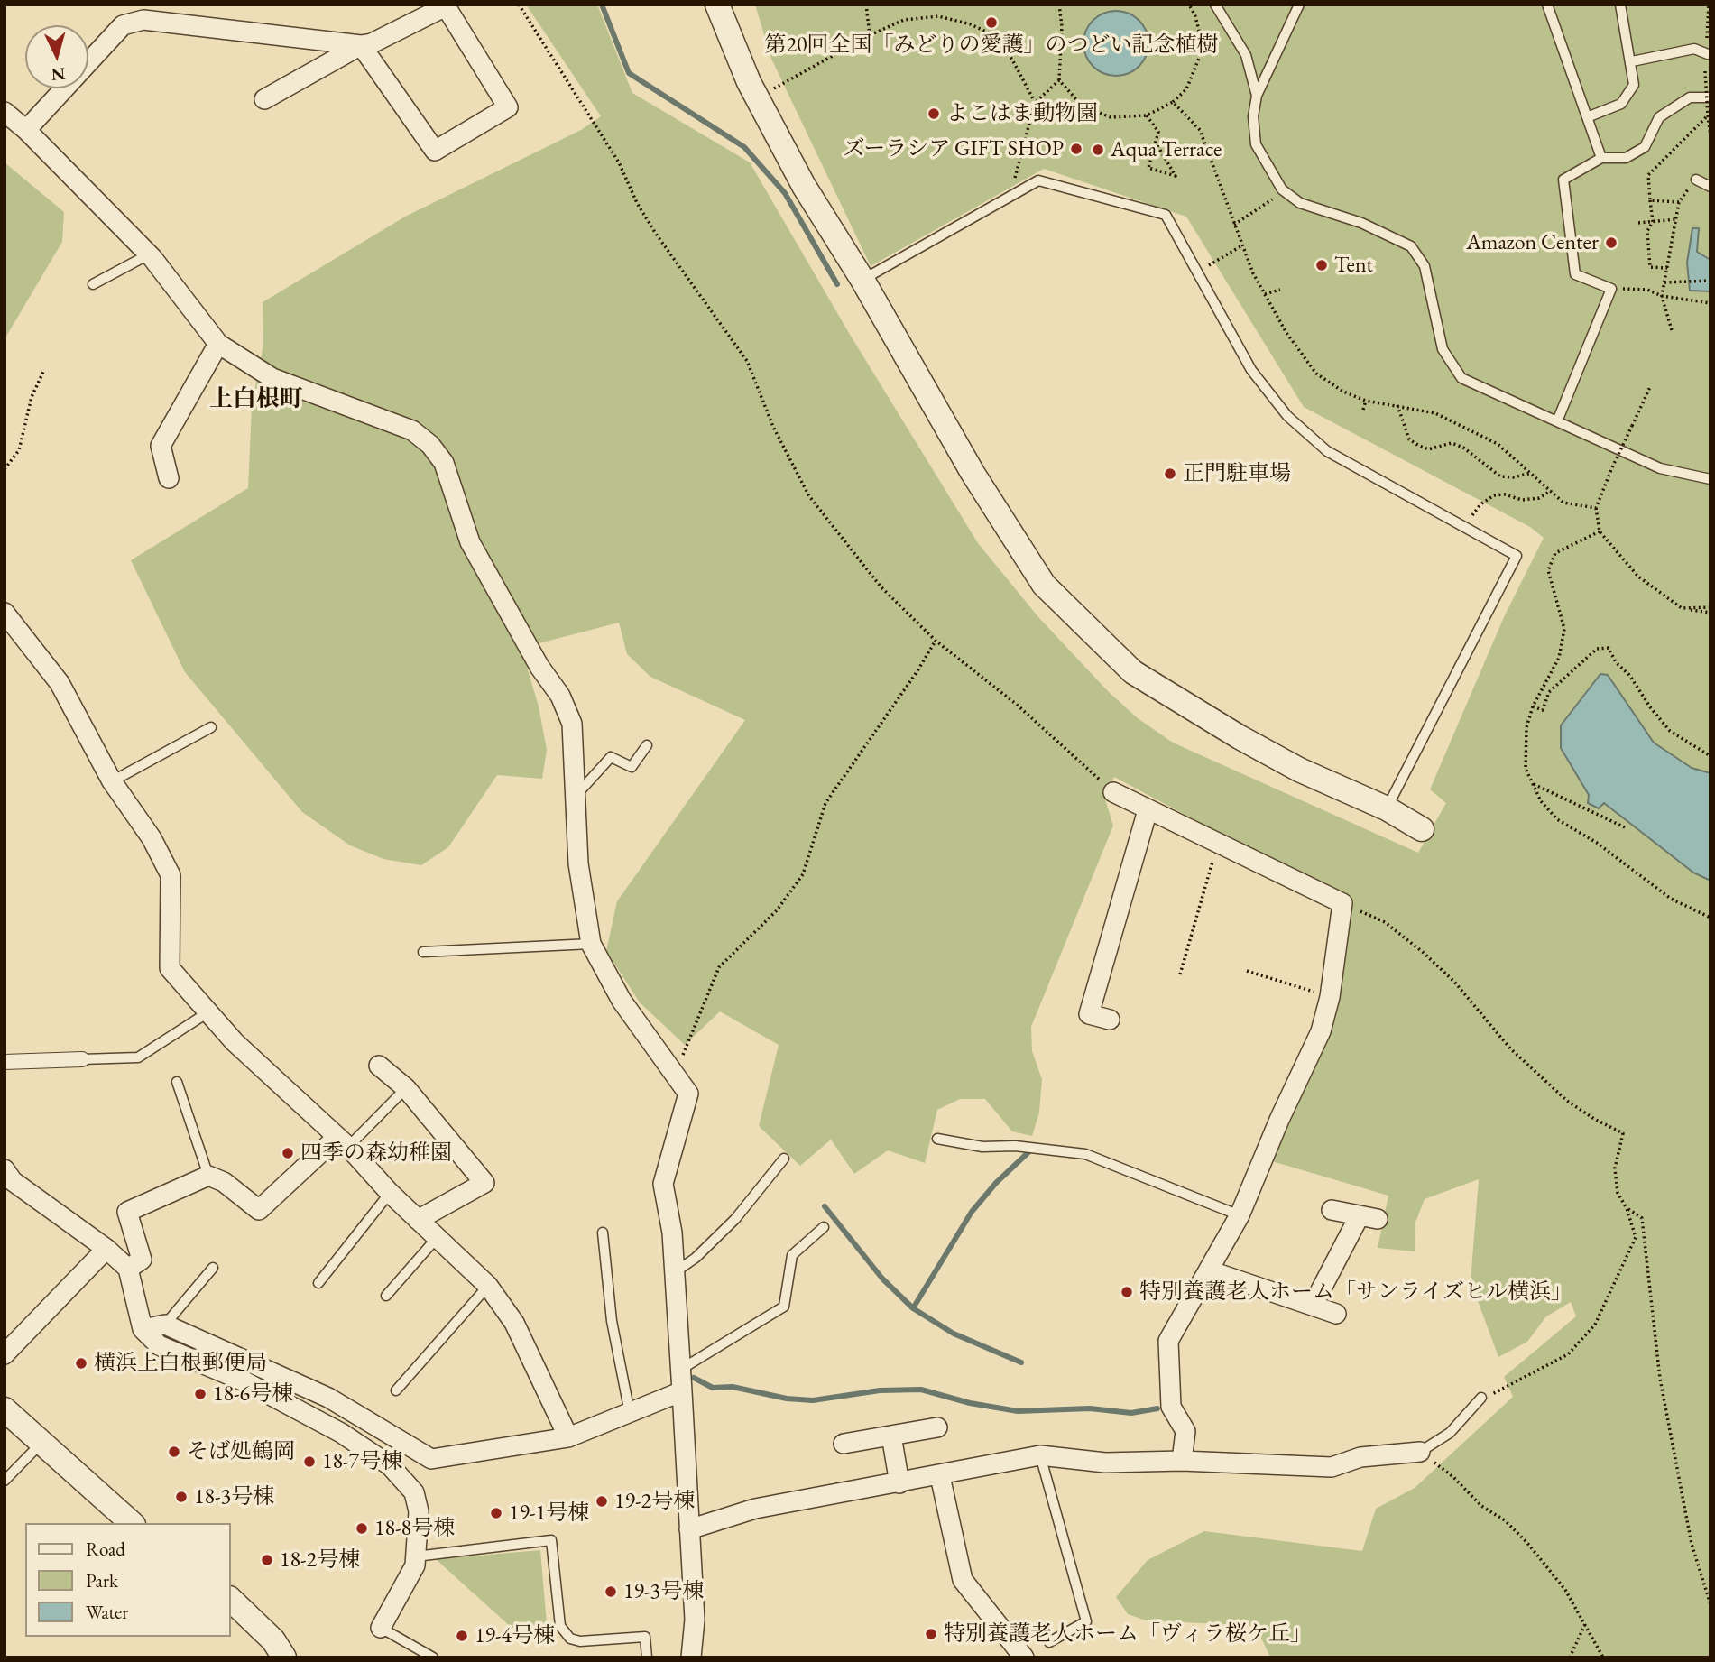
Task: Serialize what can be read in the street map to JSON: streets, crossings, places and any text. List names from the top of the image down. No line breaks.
{"districts":["上白根町"],"places":["第20回全国「みどりの愛護」のつどい記念植樹","よこはま動物園","ズーラシア GIFT SHOP","Aqua Terrace","Amazon Center","Tent","正門駐車場","四季の森幼稚園","特別養護老人ホーム「サンライズヒル横浜」","横浜上白根郵便局","18-6号棟","そば処鶴岡","18-7号棟","18-3号棟","19-2号棟","19-1号棟","18-8号棟","18-2号棟","19-3号棟","特別養護老人ホーム「ヴィラ桜ケ丘」","19-4号棟"],"legend":["Road","Park","Water"],"north":"bottom"}
